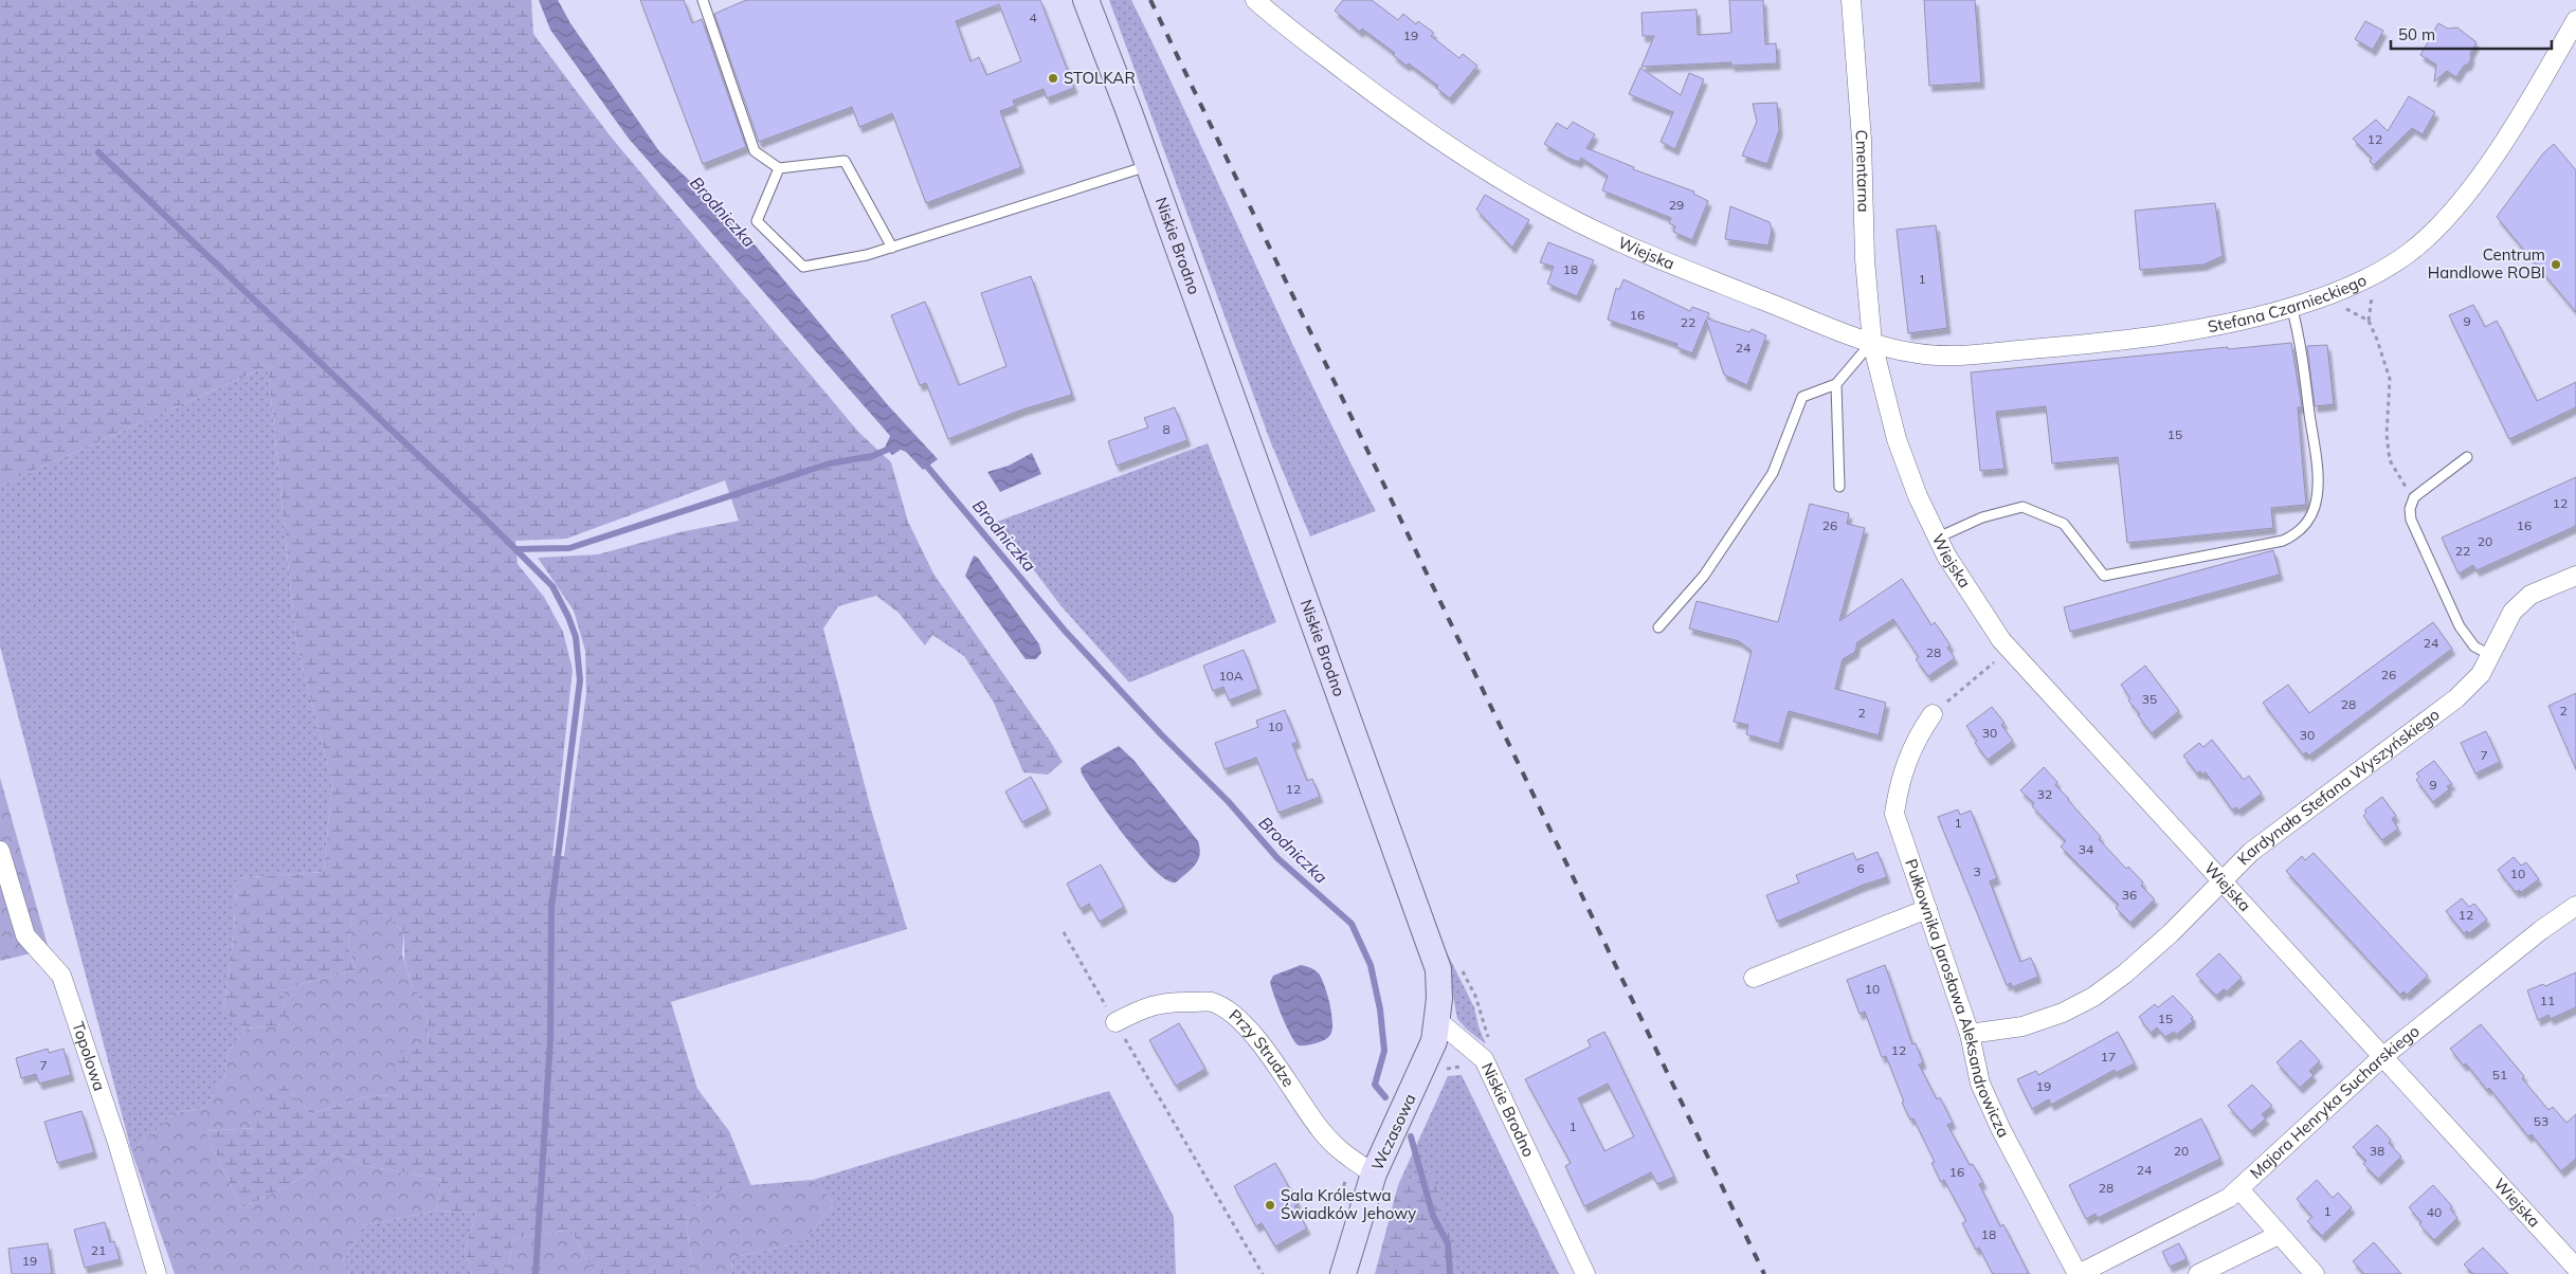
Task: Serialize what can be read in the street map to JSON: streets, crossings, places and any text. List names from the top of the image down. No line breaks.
{"streets":{"street":["Cmentarna","Niskie Brodno","Wiejska","Stefana Czarnieckiego","Kardynała Stefana Wyszyńskiego","Pułkownika Jarosława Aleksandrowicza","Przy Strudze","Topolowa","Majora Henryka Sucharskiego","Wczasowa"]},"crossings":[["Cmentarna","Wiejska"],["Cmentarna","Stefana Czarnieckiego"],["Niskie Brodno","Wczasowa"],["Wiejska","Stefana Czarnieckiego"],["Wiejska","Kardynała Stefana Wyszyńskiego"],["Wiejska","Majora Henryka Sucharskiego"],["Kardynała Stefana Wyszyńskiego","Pułkownika Jarosława Aleksandrowicza"],["Pułkownika Jarosława Aleksandrowicza","Majora Henryka Sucharskiego"],["Przy Strudze","Wczasowa"]],"water":["Brodniczka"],"places":["STOLKAR","Centrum Handlowe ROBI","Sala Królestwa Świadków Jehowy"],"house_numbers":["4","19","12","29","18","1","16","9","22","24","8","15","12","26","16","20","22","24","28","26","10A","35","28","2","2","10","30","30","7","9","12","32","1","34","6","3","10","36","12","10","11","15","12","17","7","51","19","53","1","20","38","24","16","28","1","40","18","21","19"],"scale_bar":"50 m"}
